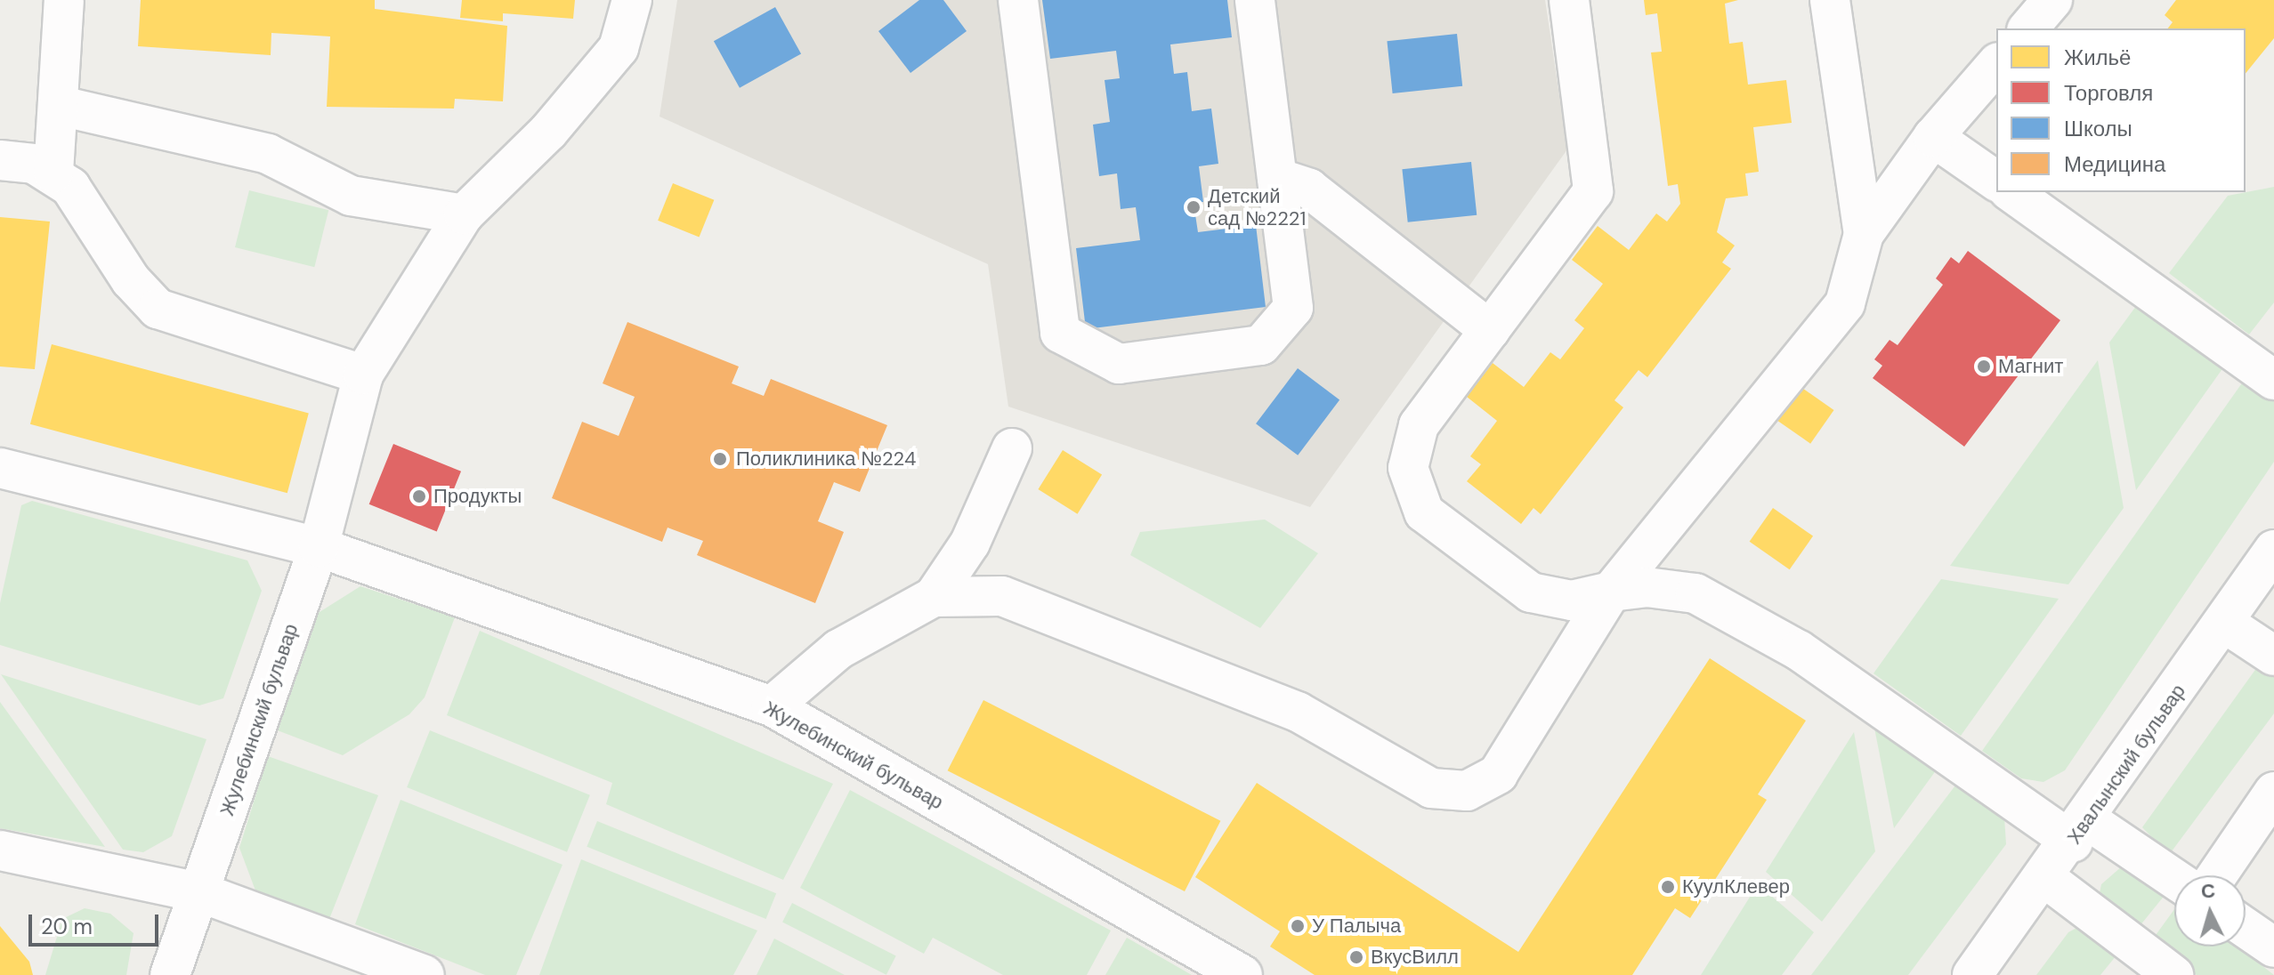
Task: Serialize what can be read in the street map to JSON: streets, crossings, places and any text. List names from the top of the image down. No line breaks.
{"streets":{"street":["Жулебинский бульвар","Хвалынский бульвар"]},"places":["Детский сад №2221","Магнит","Поликлиника №224","Продукты","КуулКлевер","У Палыча","ВкусВилл"],"legend":["Жильё","Торговля","Школы","Медицина"],"scale_bar":"20 m","north":"top"}
